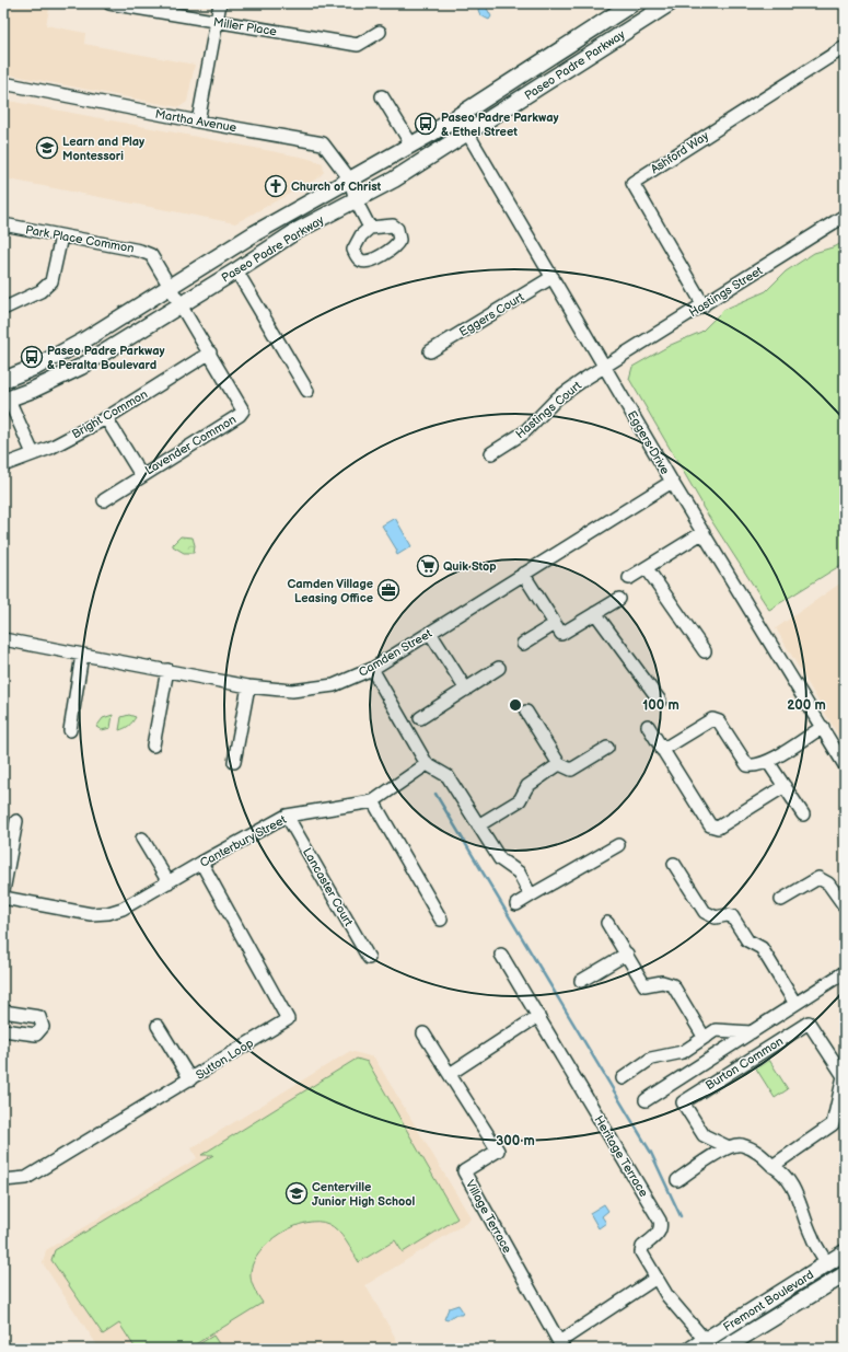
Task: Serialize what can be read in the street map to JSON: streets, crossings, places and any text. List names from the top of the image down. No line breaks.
{"streets":{"main road":["Paseo Padre Parkway","Fremont Boulevard"],"street":["Miller Place","Martha Avenue","Ashford Way","Park Place Common","Hastings Street","Eggers Court","Hastings Court","Bright Common","Eggers Drive","Lavender Common","Camden Street","Canterbury Street","Lancaster Court","Sutton Loop","Burton Common","Heritage Terrace","Village Terrace"]},"crossings":[["Paseo Padre Parkway","Martha Avenue"],["Paseo Padre Parkway","Park Place Common"],["Paseo Padre Parkway","Eggers Drive"],["Ashford Way","Hastings Street"],["Park Place Common","Bright Common"],["Park Place Common","Lavender Common"],["Hastings Street","Hastings Court"],["Hastings Street","Eggers Drive"],["Eggers Court","Eggers Drive"],["Hastings Court","Eggers Drive"],["Bright Common","Lavender Common"],["Eggers Drive","Camden Street"],["Canterbury Street","Lancaster Court"],["Canterbury Street","Sutton Loop"],["Burton Common","Fremont Boulevard"],["Heritage Terrace","Fremont Boulevard"]],"places":{"bus stop":["Paseo Padre Parkway & Ethel Street","Paseo Padre Parkway & Peralta Boulevard"],"school or university":["Learn and Play Montessori","Centerville Junior High School"],"church":["Church of Christ"],"supermarket":["Quik Stop"],"office":["Camden Village Leasing Office"]},"rings":["100 m","200 m","300 m"]}
